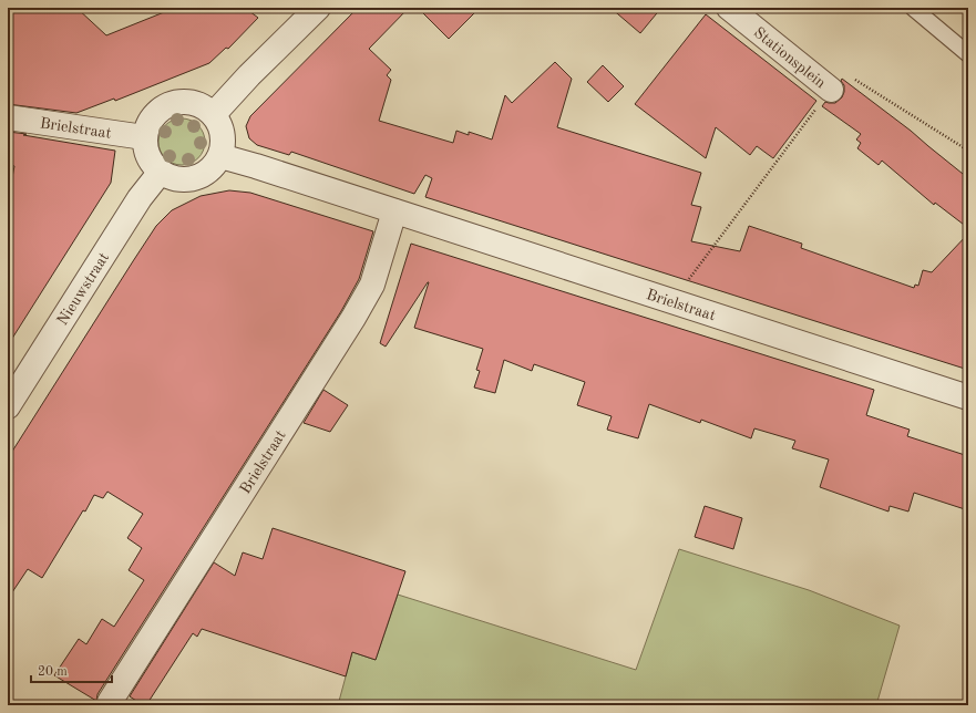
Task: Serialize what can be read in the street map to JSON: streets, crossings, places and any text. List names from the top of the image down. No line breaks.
{"streets":{"street":["Stationsplein","Brielstraat","Nieuwstraat"]},"crossings":[["Brielstraat","Nieuwstraat"]],"scale_bar":"20 m"}
